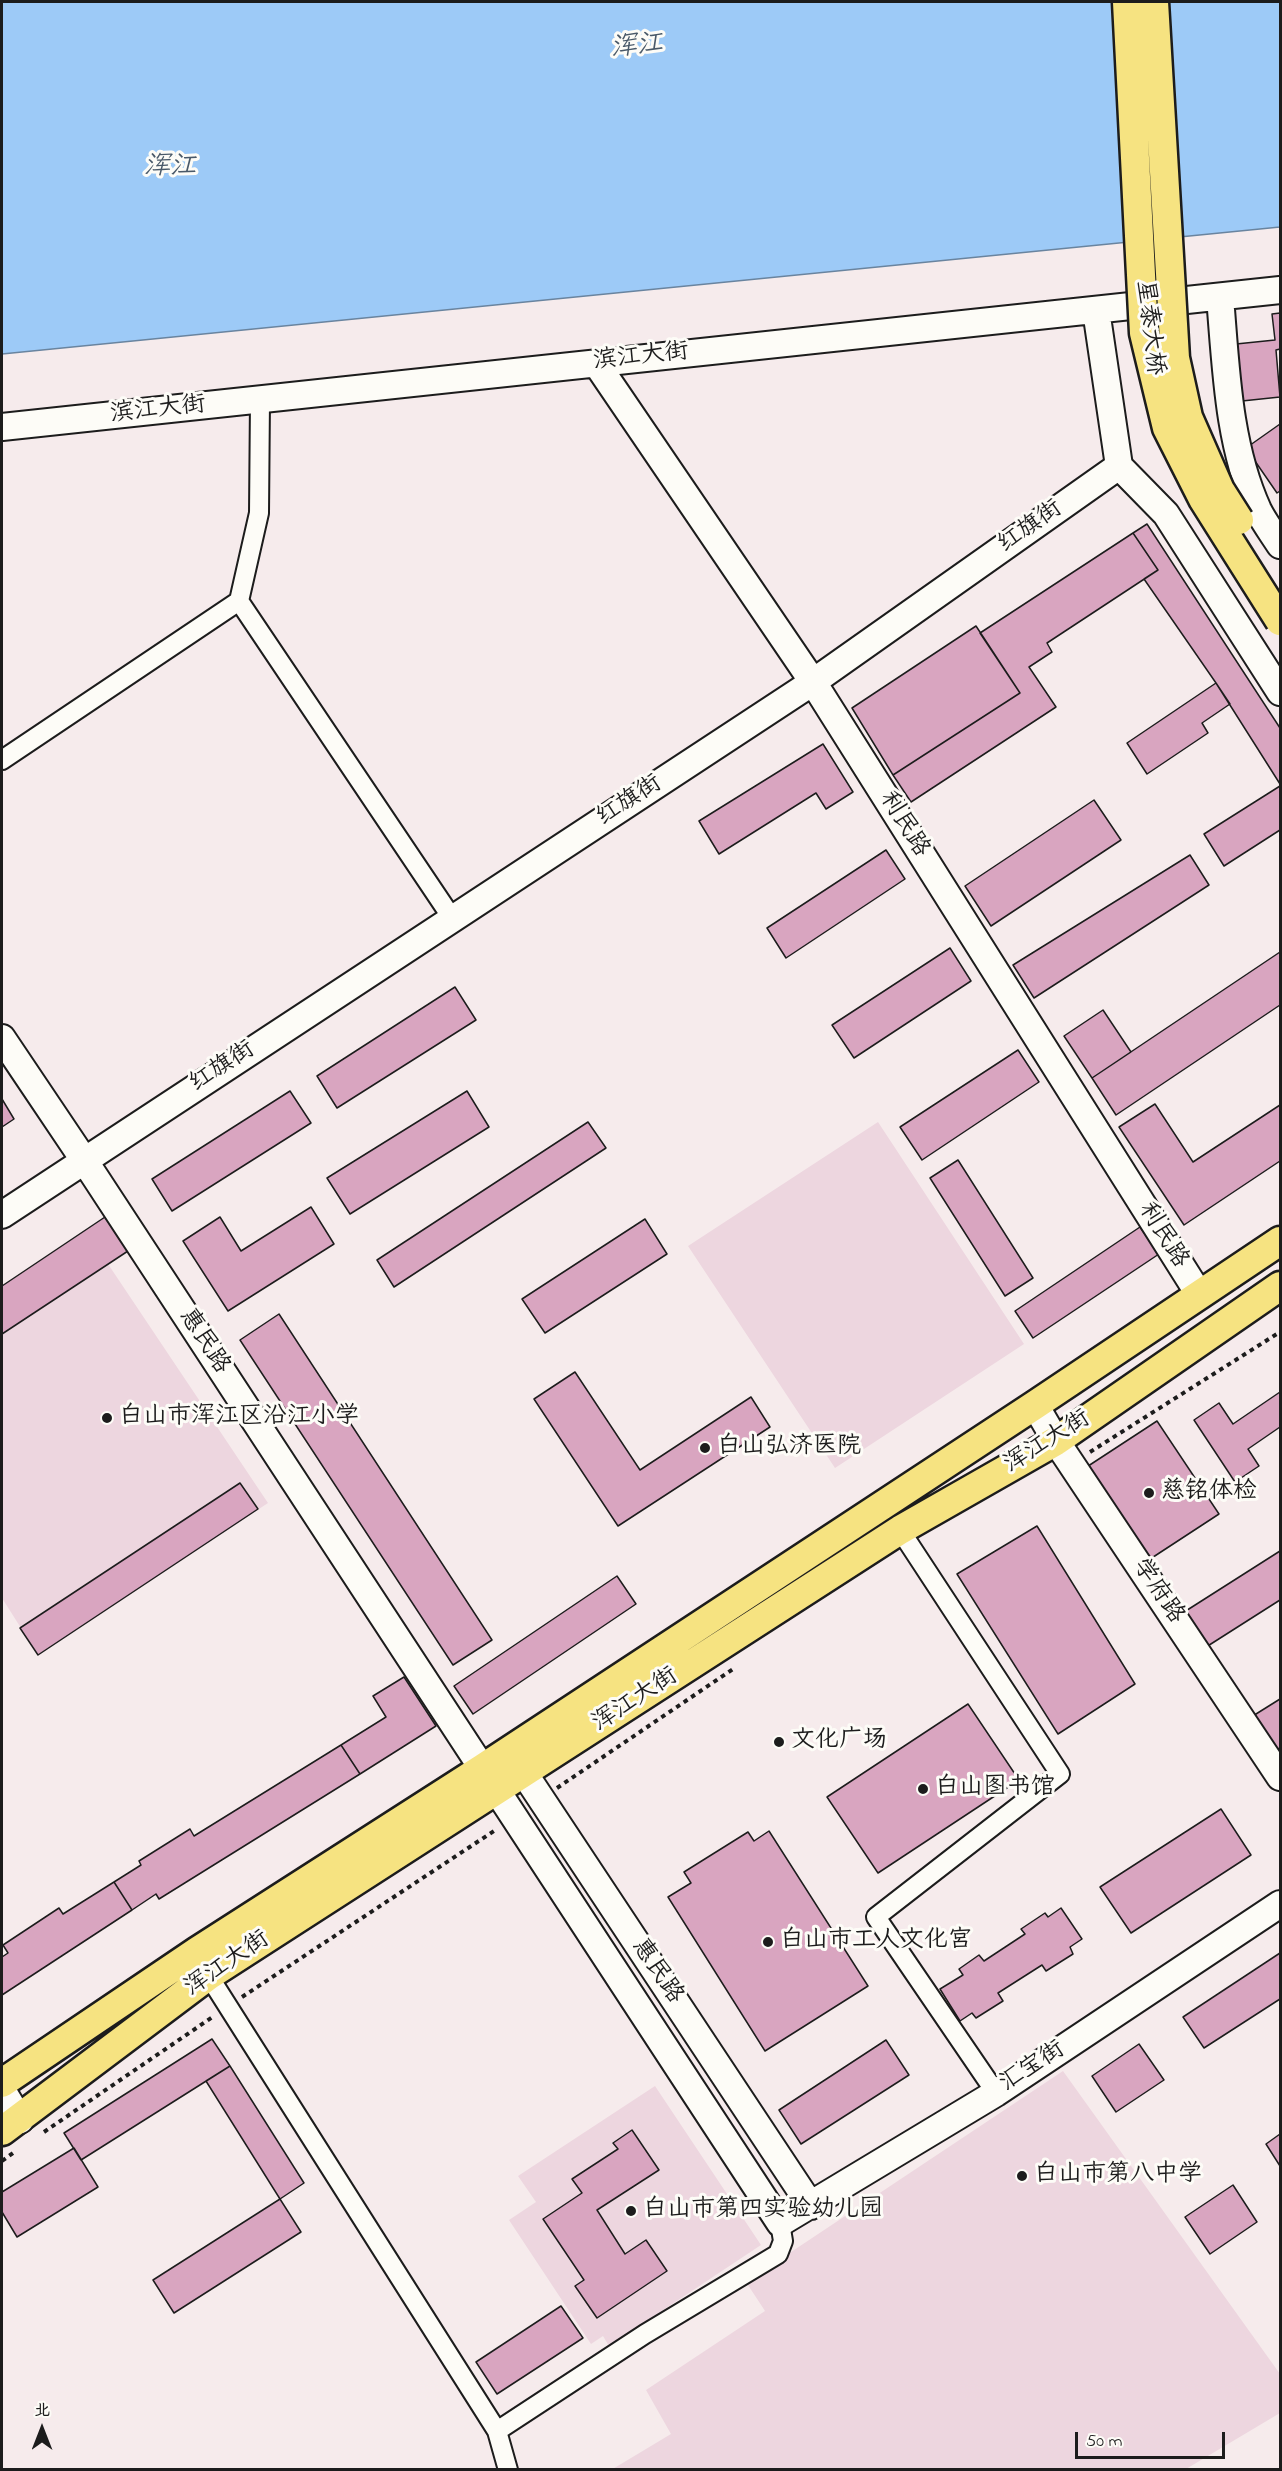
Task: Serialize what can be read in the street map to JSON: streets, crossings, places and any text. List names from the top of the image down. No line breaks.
{"streets":{"main road":["星泰大桥","浑江大街"],"street":["滨江大街","红旗街","利民路","惠民路","学府路","汇宝街"]},"crossings":[["滨江大街","利民路"],["红旗街","利民路"],["红旗街","惠民路"],["利民路","浑江大街"],["惠民路","浑江大街"],["惠民路","汇宝街"],["浑江大街","学府路"]],"water":["浑江"],"places":["白山市浑江区沿江小学","白山弘济医院","慈铭体检","文化广场","白山图书馆","白山市工人文化宫","白山市第八中学","白山市第四实验幼儿园"],"scale_bar":"50 m","north":"top"}
